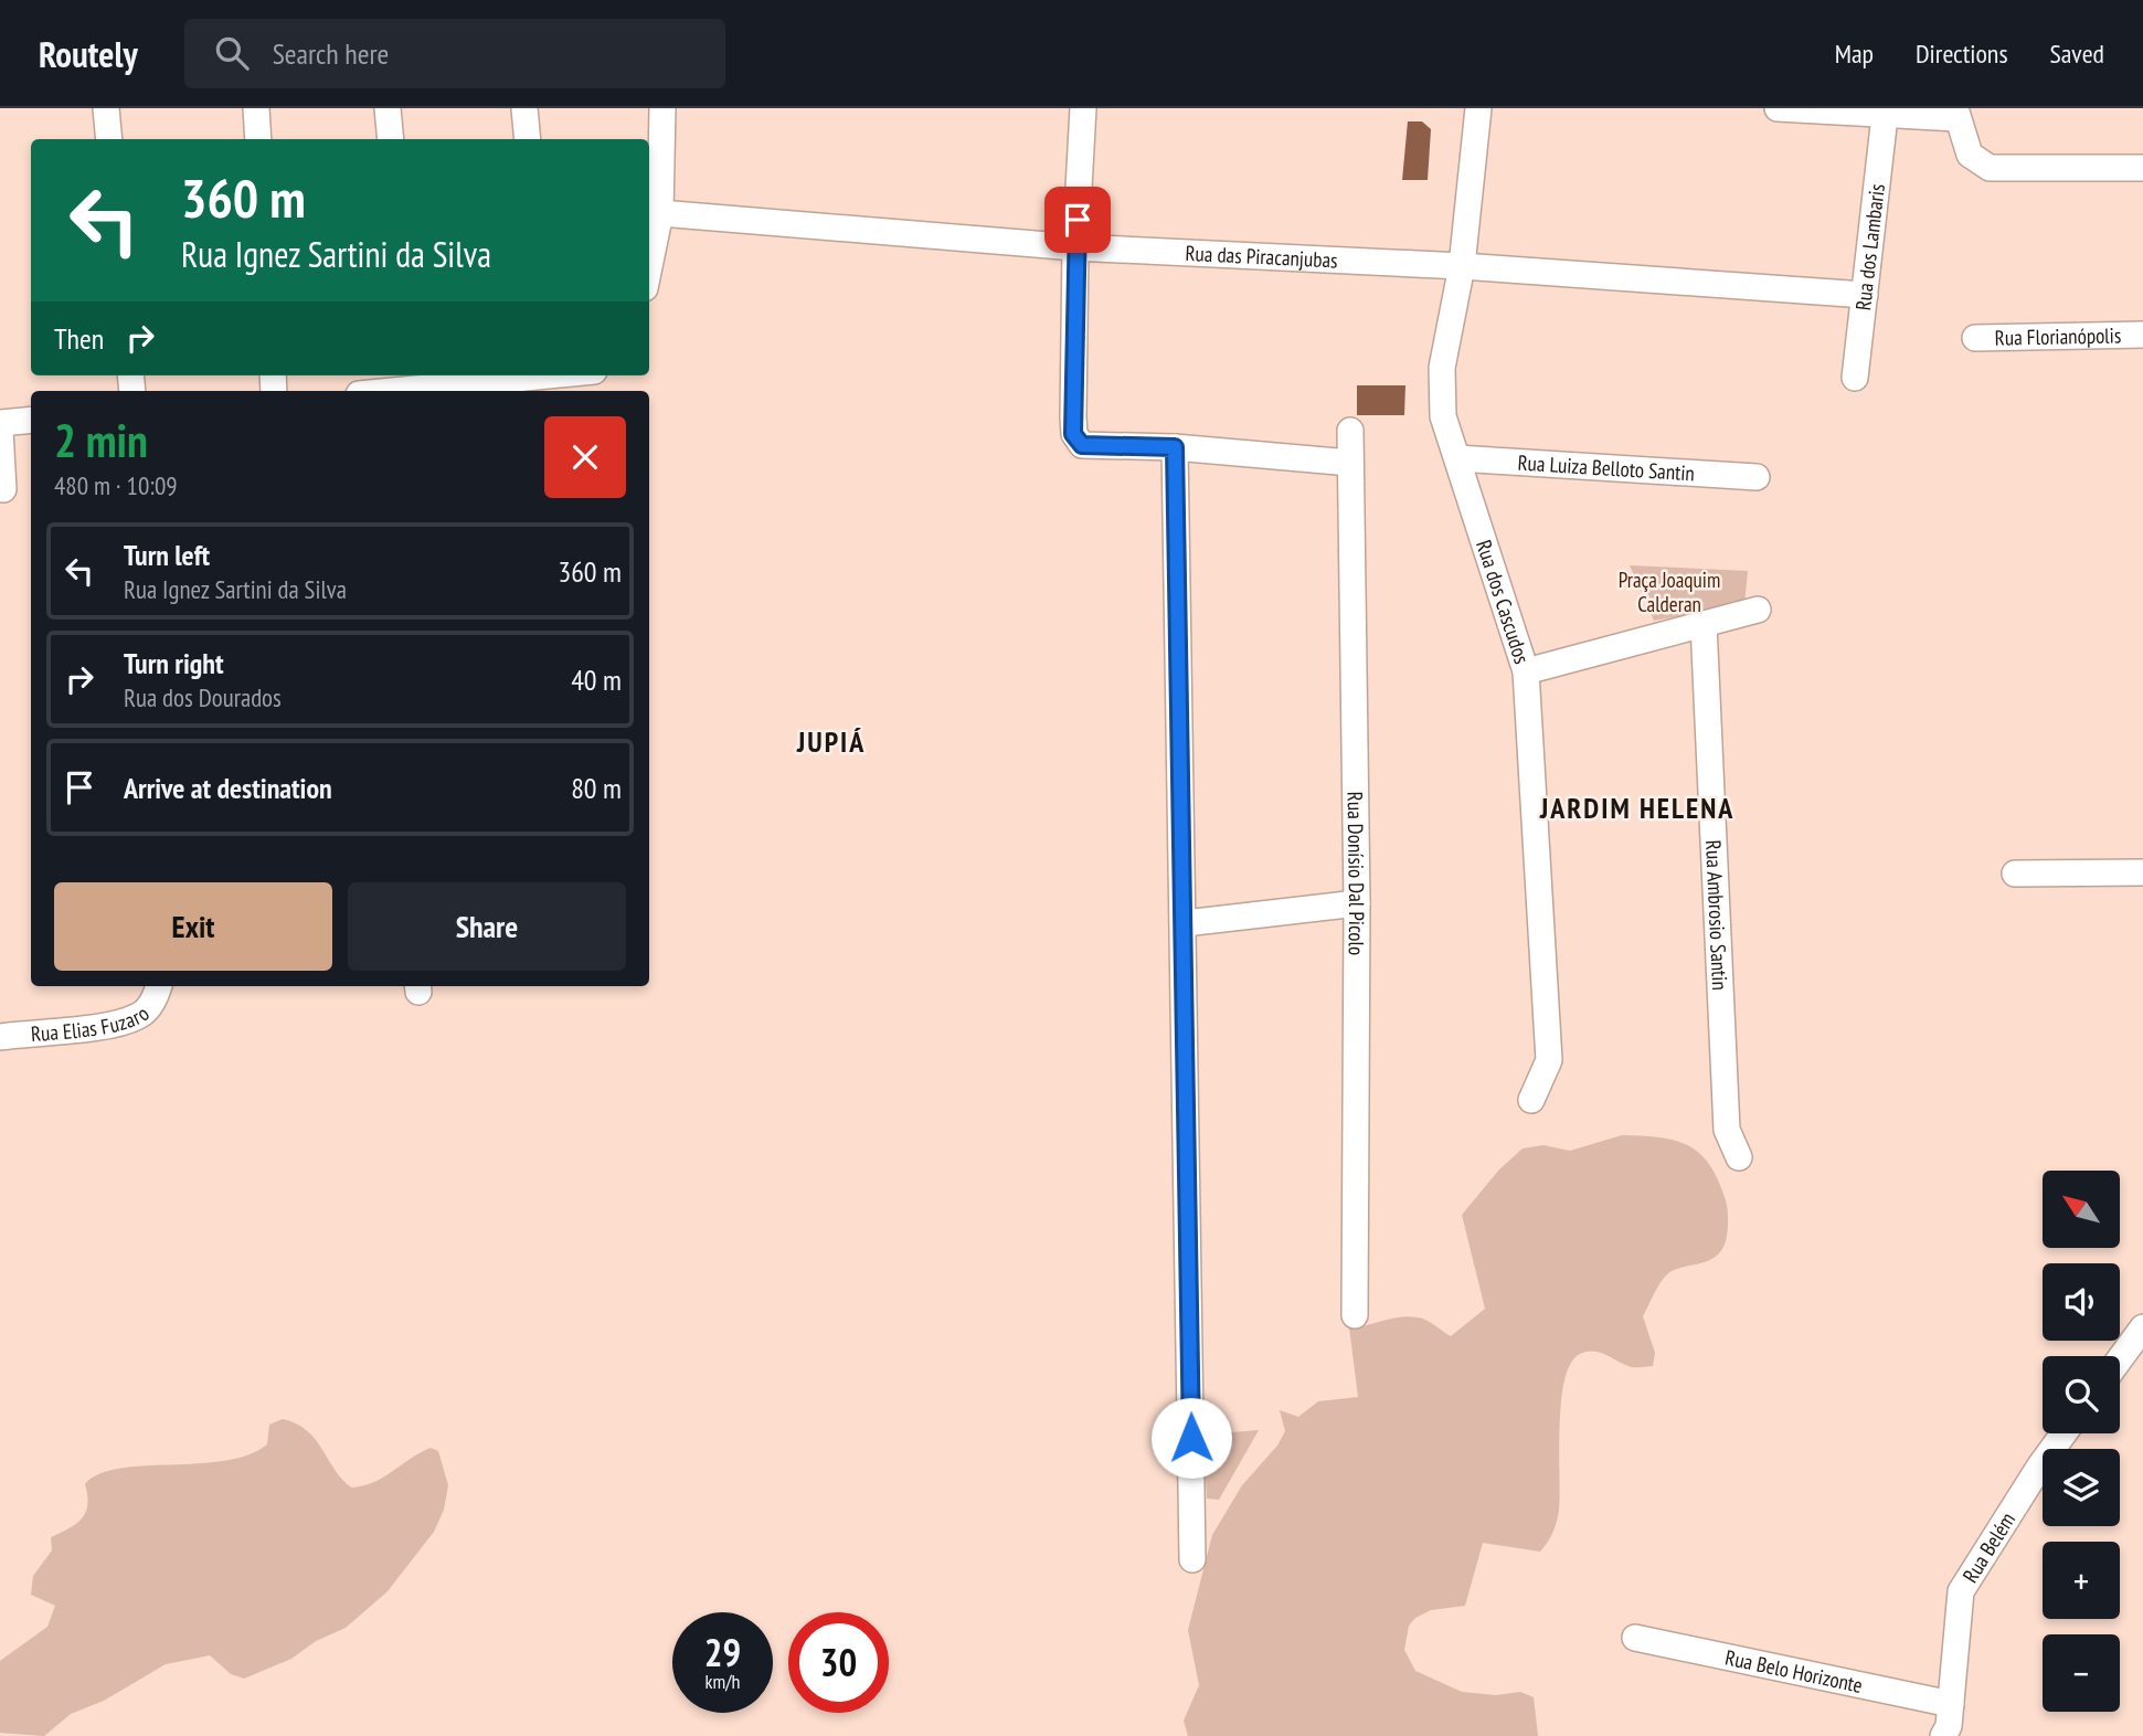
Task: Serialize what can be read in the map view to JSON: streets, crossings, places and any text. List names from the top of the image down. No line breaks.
{"streets":{"street":["Rua dos Lambaris","Rua das Piracanjubas","Rua Florianópolis","Rua Luiza Belloto Santin","Rua dos Cascudos","Rua Donísio Dal Picolo","Rua Ambrosio Santin","Rua Elias Fuzaro","Rua Belém","Rua Belo Horizonte"]},"crossings":[["Rua dos Lambaris","Rua das Piracanjubas"],["Rua das Piracanjubas","Rua dos Cascudos"],["Rua Luiza Belloto Santin","Rua dos Cascudos"],["Rua Belém","Rua Belo Horizonte"]],"districts":["JUPIÁ","JARDIM HELENA"],"parks":["Praça Joaquim Calderan"],"north":"top left","page":{"header":"Routely","search":"Search here","nav":["Map","Directions","Saved"],"turn":["360 m","Rua Ignez Sartini da Silva"],"then":"Then","heading":["2 min","480 m · 10:09"],"list":[{"name":"Turn left","note":"Rua Ignez Sartini da Silva","value":"360 m"},{"name":"Turn right","note":"Rua dos Dourados","value":"40 m"},{"name":"Arrive at destination","value":"80 m"}],"buttons":["Exit","Share"],"map_buttons":["+","−"],"speed":"29 km/h","limit":"30"}}
